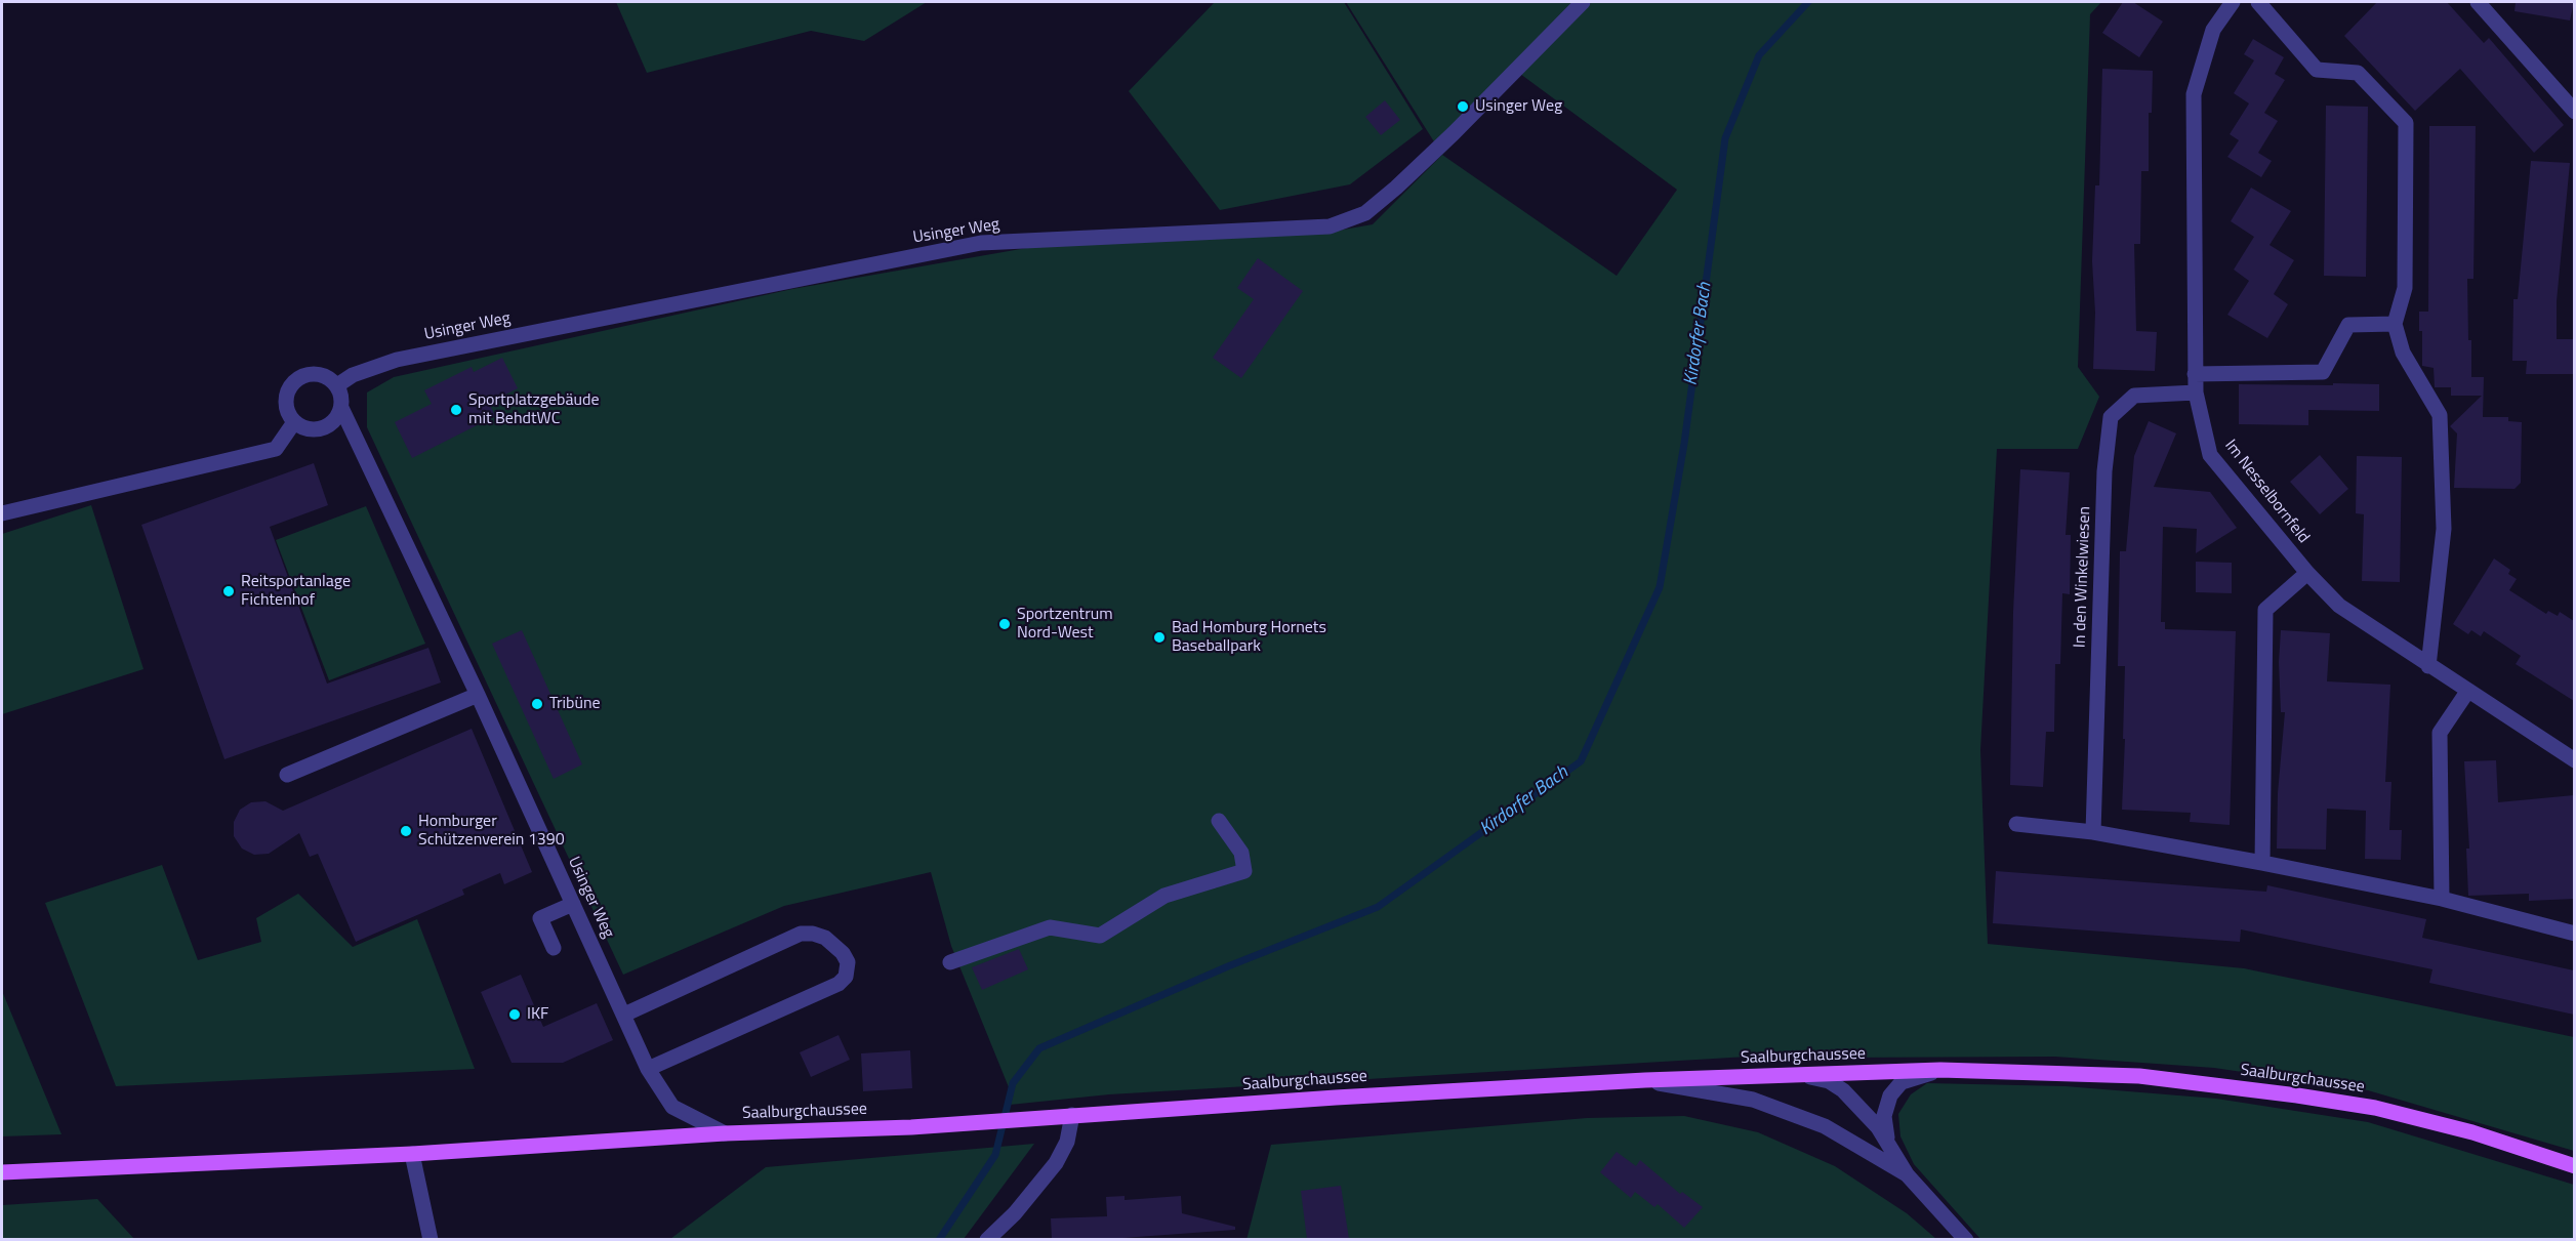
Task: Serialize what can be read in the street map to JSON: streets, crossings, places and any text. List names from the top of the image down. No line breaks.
{"streets":{"main road":["Saalburgchaussee"],"street":["Usinger Weg","Im Nesselbornfeld","In den Winkelwiesen"]},"crossings":[["Usinger Weg","Saalburgchaussee"],["Im Nesselbornfeld","In den Winkelwiesen"]],"water":["Kirdorfer Bach"],"places":["Usinger Weg","Sportplatzgebäude mit BehdtWC","Reitsportanlage Fichtenhof","Sportzentrum Nord-West","Bad Homburg Hornets Baseballpark","Tribüne","Homburger Schützenverein 1390","IKF"]}
